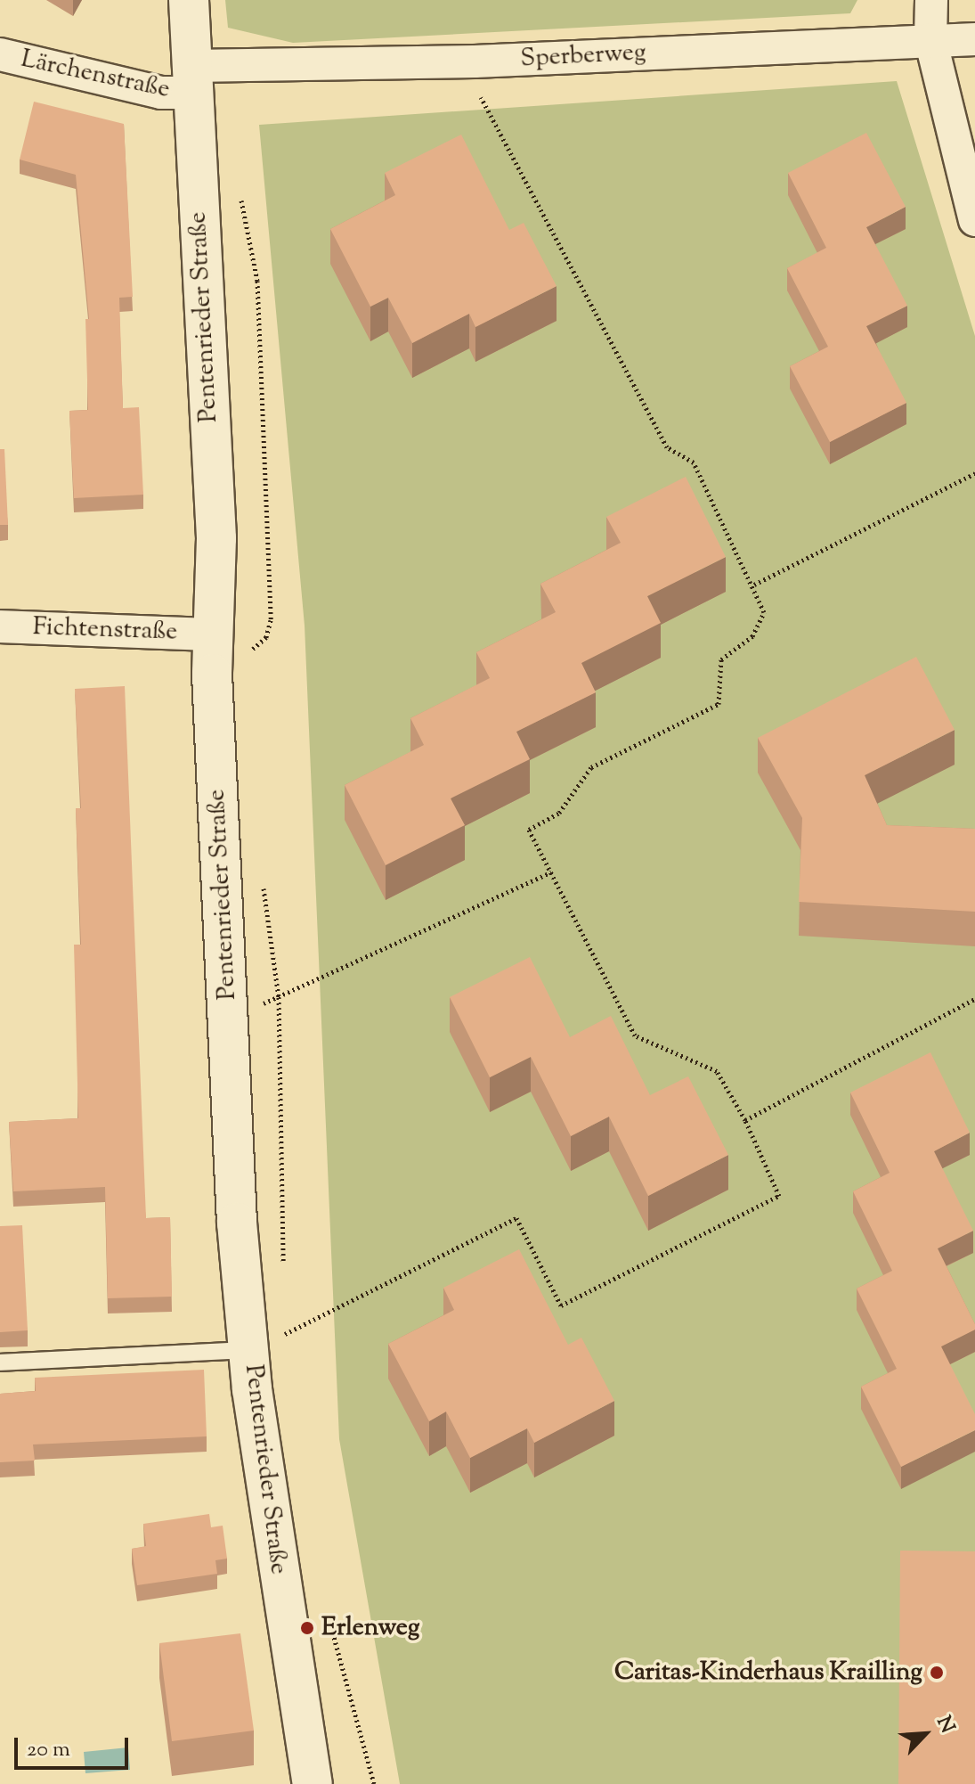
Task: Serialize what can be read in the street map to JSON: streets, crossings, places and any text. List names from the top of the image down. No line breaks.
{"streets":{"street":["Sperberweg","Lärchenstraße","Pentenrieder Straße","Fichtenstraße"]},"crossings":[["Sperberweg","Lärchenstraße"],["Sperberweg","Pentenrieder Straße"],["Lärchenstraße","Pentenrieder Straße"],["Pentenrieder Straße","Fichtenstraße"]],"places":["Erlenweg","Caritas-Kinderhaus Krailling"],"scale_bar":"20 m","north":"top right"}
